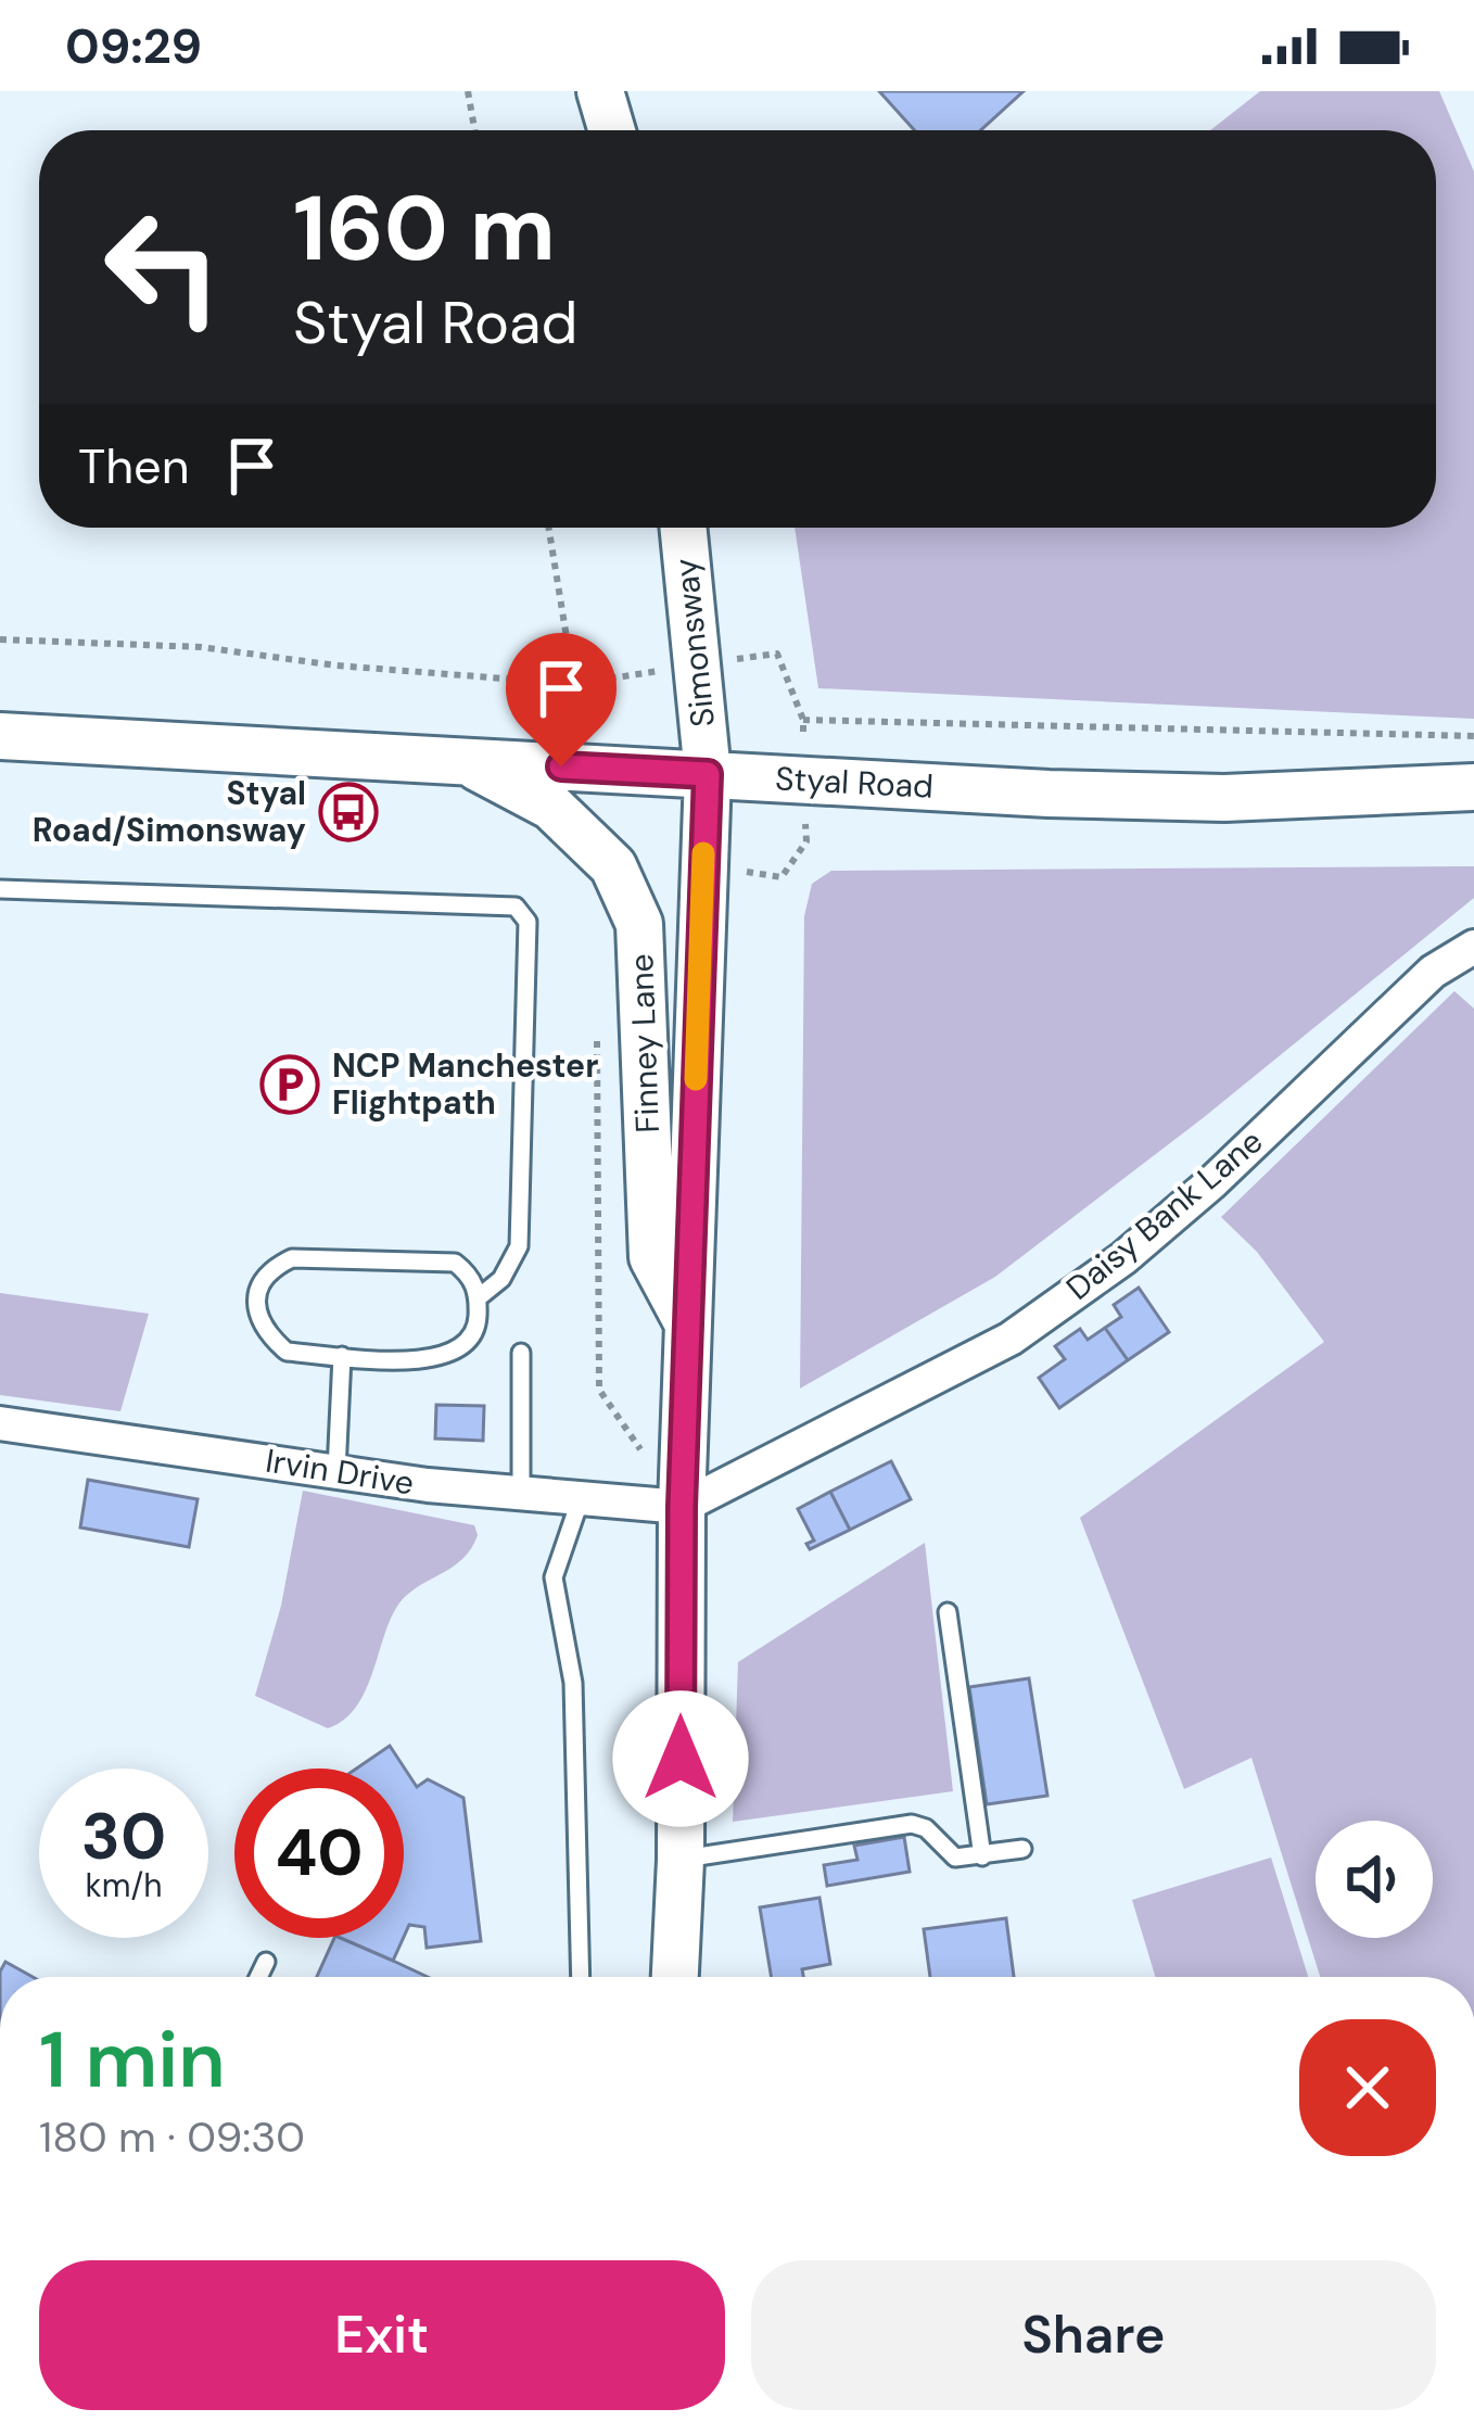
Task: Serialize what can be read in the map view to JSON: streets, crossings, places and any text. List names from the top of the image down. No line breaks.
{"streets":{"street":["Simonsway","Styal Road","Finney Lane","Daisy Bank Lane","Irvin Drive"]},"crossings":[["Simonsway","Styal Road"],["Simonsway","Finney Lane"],["Styal Road","Finney Lane"],["Finney Lane","Daisy Bank Lane"],["Finney Lane","Irvin Drive"],["Daisy Bank Lane","Irvin Drive"]],"places":{"bus stop":["Styal Road/Simonsway"],"parking":["NCP Manchester Flightpath"]},"page":{"status":"09:29","turn":["160 m","Styal Road"],"then":"Then","speed":"30 km/h","limit":"40","heading":["1 min","180 m · 09:30"],"buttons":["Exit","Share"]}}
